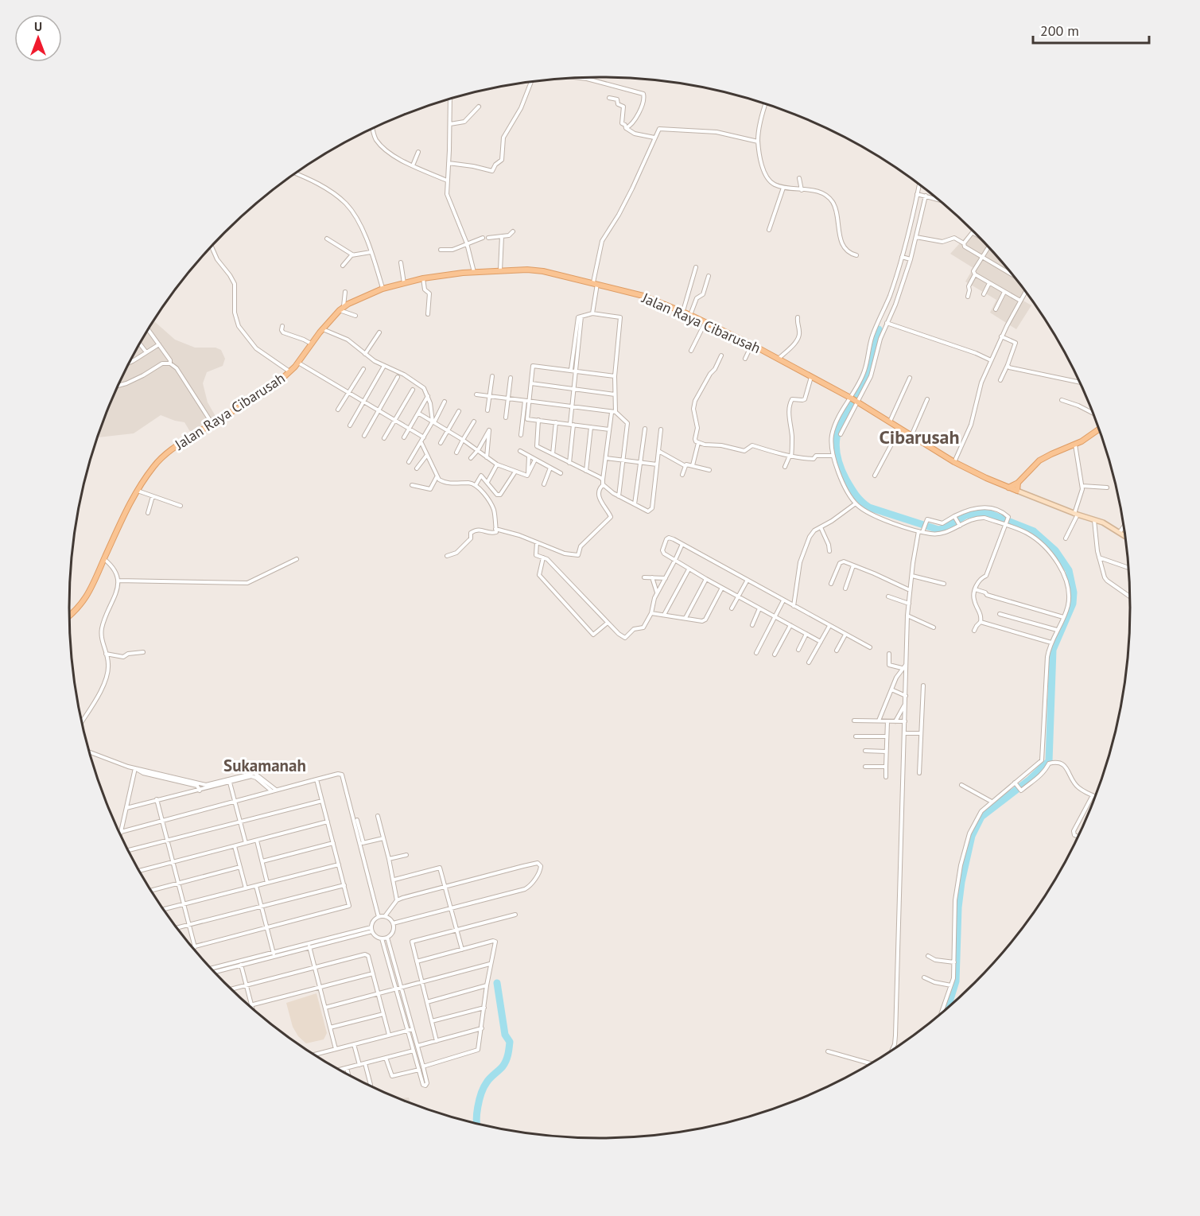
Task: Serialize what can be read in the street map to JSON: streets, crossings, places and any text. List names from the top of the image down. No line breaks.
{"streets":{"main road":["Jalan Raya Cibarusah"]},"districts":["Cibarusah","Sukamanah"],"scale_bar":"200 m","north":"top"}
